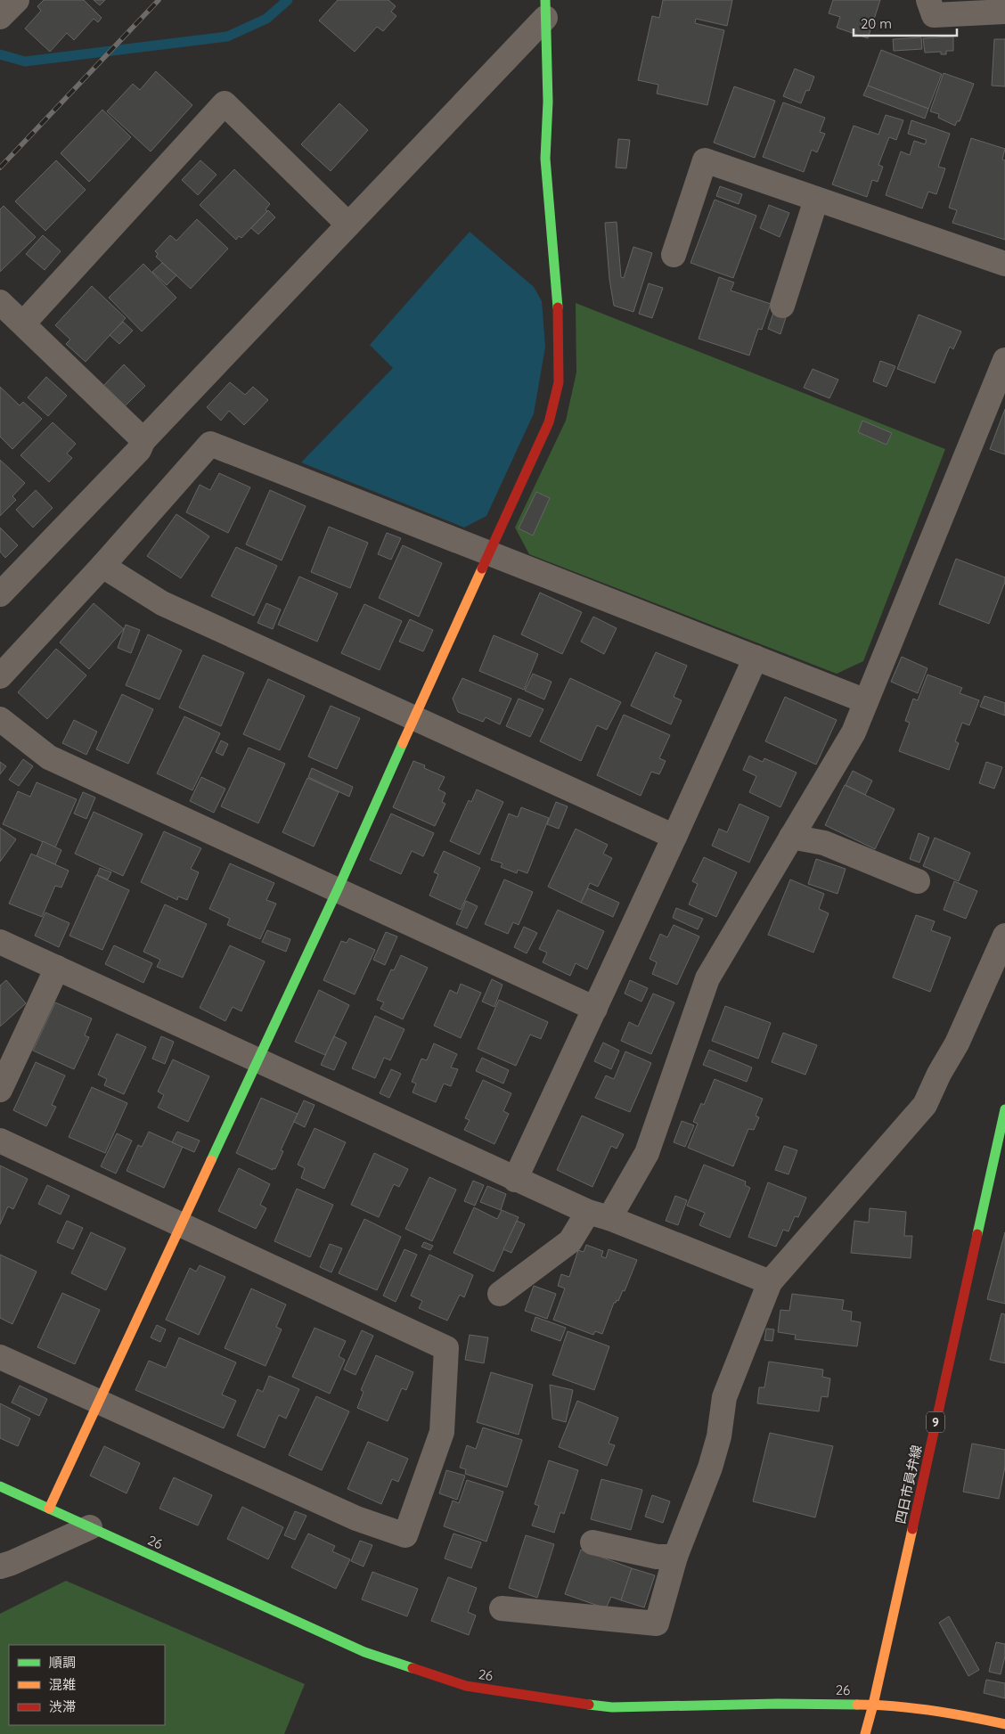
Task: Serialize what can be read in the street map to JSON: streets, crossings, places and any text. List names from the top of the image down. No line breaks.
{"streets":{"street":["9","四日市員弁線","26"]},"crossings":[["四日市員弁線","26"]],"legend":["順調","混雑","渋滞"],"scale_bar":"20 m"}
